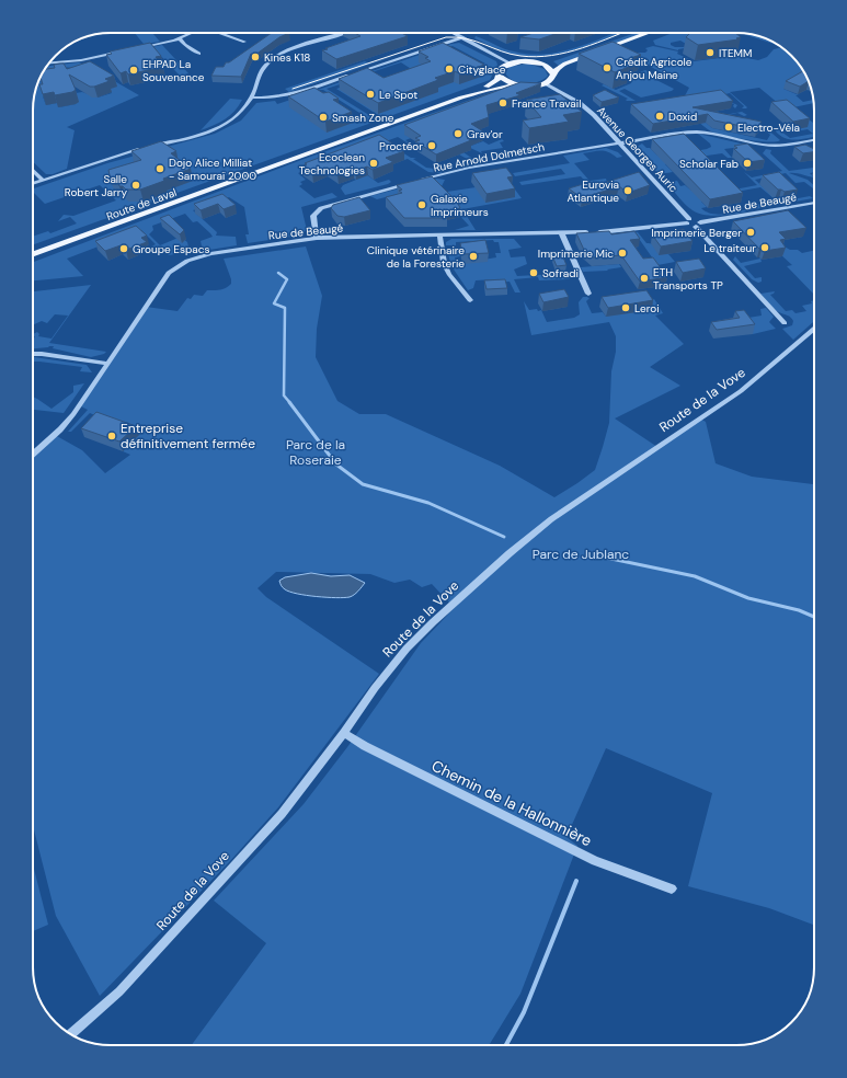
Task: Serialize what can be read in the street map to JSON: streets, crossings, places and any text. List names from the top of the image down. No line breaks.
{"streets":{"main road":["Route de Laval"],"street":["Avenue Georges Auric","Rue Arnold Dolmetsch","Rue de Beaugé","Route de la Vove","Chemin de la Hallonnière"]},"crossings":[["Avenue Georges Auric","Rue Arnold Dolmetsch"],["Avenue Georges Auric","Rue de Beaugé"],["Avenue Georges Auric","Route de Laval"],["Route de la Vove","Chemin de la Hallonnière"]],"parks":["Parc de la Roseraie","Parc de Jublanc"],"places":["ITEMM","Kines K18","Crédit Agricole Anjou Maine","Cityglace","EHPAD La Souvenance","Le Spot","France Travail","Doxid","Smash Zone","Electro-Véla","Grav'or","Proctéor","Ecoclean Technologies","Scholar Fab","Dojo Alice Milliat - Samouraï 2000","Salle Robert Jarry","Eurovia Atlantique","Galaxie Imprimeurs","Imprimerie Berger","Le traiteur","Groupe Espacs","Imprimerie Mic","Clinique vétérinaire de la Foresterie","Sofradi","ETH Transports TP","Leroi","Entreprise définitivement fermée"]}
